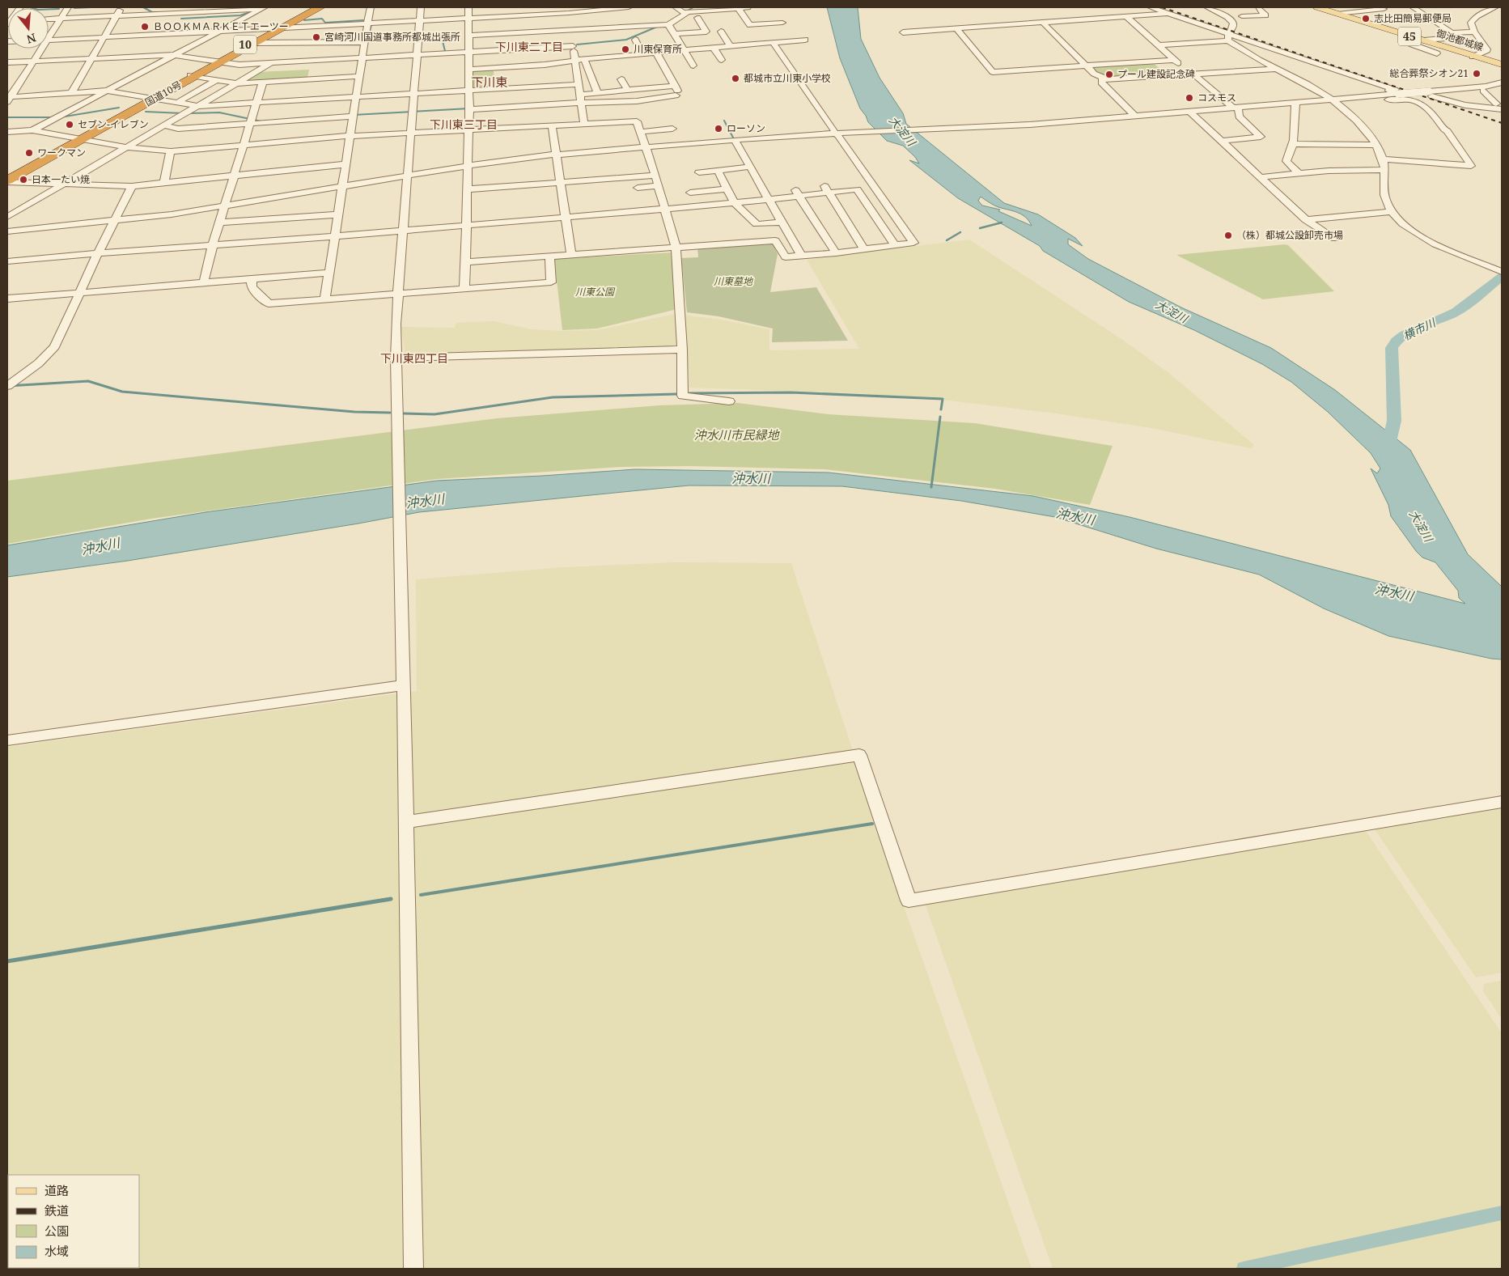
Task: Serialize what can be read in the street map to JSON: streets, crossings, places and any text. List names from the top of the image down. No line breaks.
{"streets":{"highway":["10","国道10号"],"main road":["45","御池都城線"]},"districts":["下川東二丁目","下川東","下川東三丁目","下川東四丁目"],"water":["大淀川","横市川","沖水川"],"parks":["川東墓地","川東公園","沖水川市民緑地"],"places":["志比田簡易郵便局","ＢＯＯＫＭＡＲＫＥＴエーツー","宮崎河川国道事務所都城出張所","川東保育所","総合葬祭シオン21","プール建設記念碑","都城市立川東小学校","コスモス","セブン-イレブン","ローソン","ワークマン","日本一たい焼","（株）都城公設卸売市場"],"legend":["道路","鉄道","公園","水域"],"north":"bottom"}
